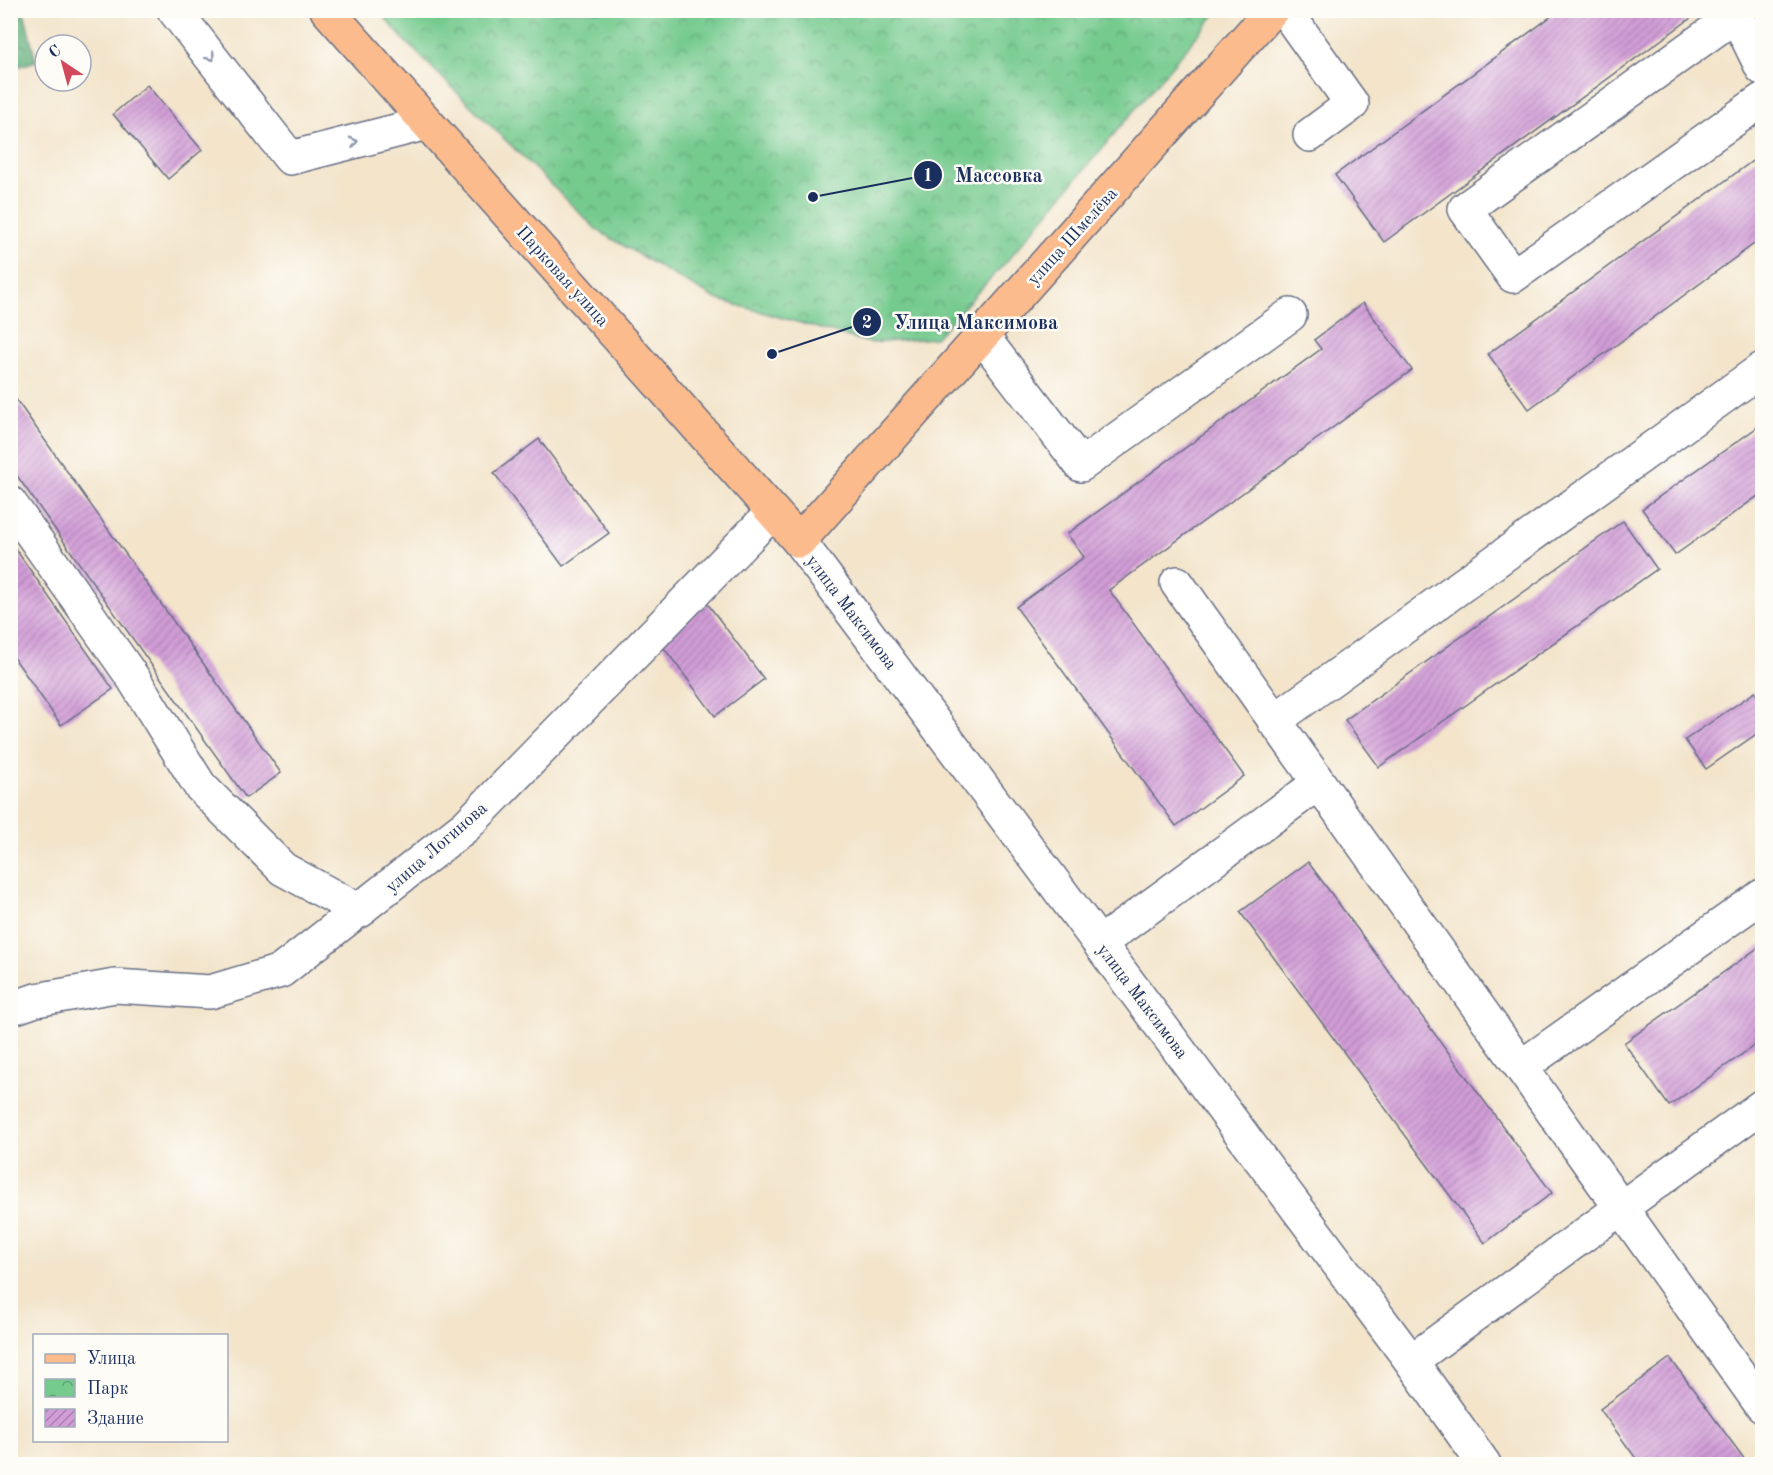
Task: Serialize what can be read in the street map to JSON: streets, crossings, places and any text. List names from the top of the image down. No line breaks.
{"streets":{"main road":["улица Шмелёва","Парковая улица"],"street":["улица Максимова","улица Логинова"]},"crossings":[["улица Шмелёва","Парковая улица"],["улица Шмелёва","улица Максимова"],["Парковая улица","улица Максимова"],["Парковая улица","улица Логинова"]],"places":["Массовка","Улица Максимова"],"legend":["Улица","Парк","Здание"],"north":"top left"}
